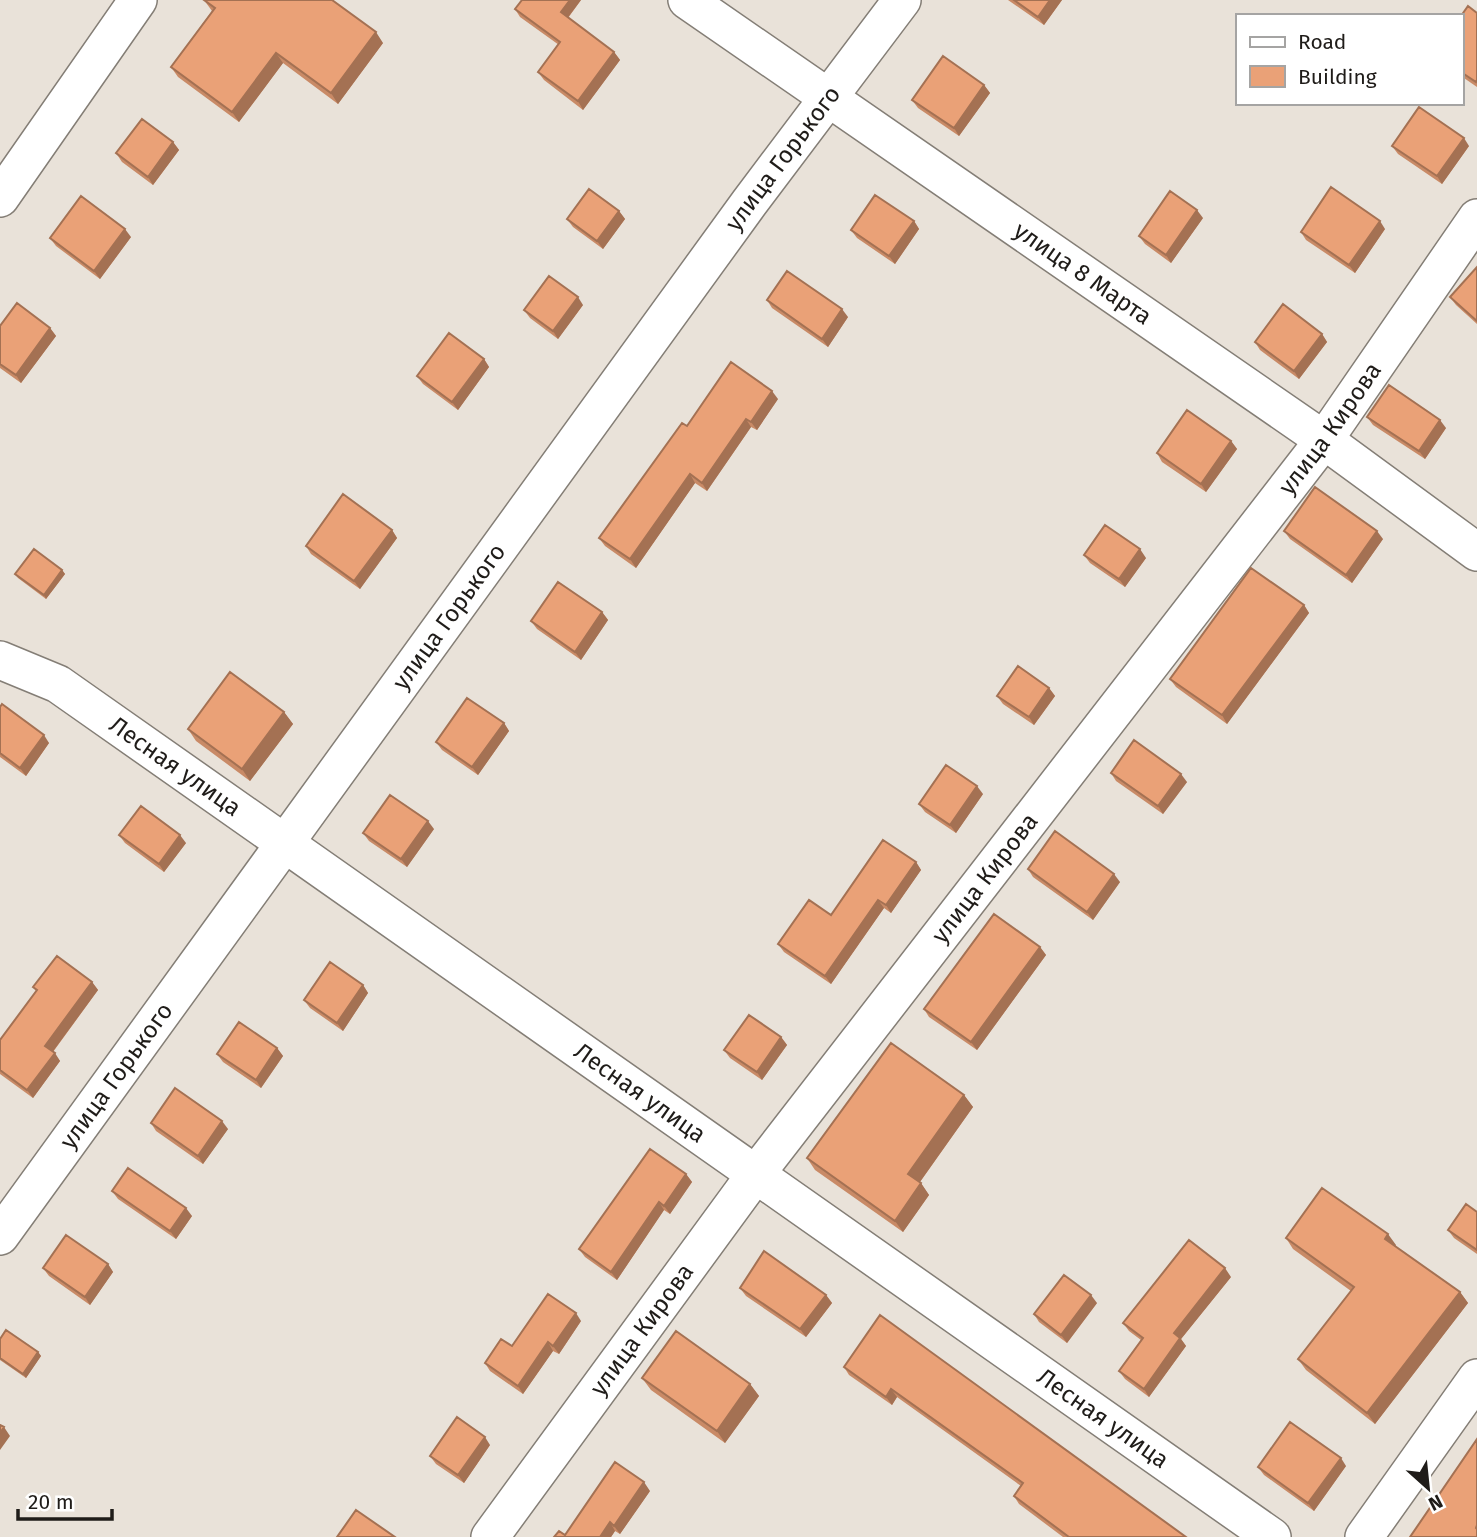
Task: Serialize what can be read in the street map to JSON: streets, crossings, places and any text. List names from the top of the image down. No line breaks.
{"streets":{"street":["улица Горького","улица 8 Марта","улица Кирова","Лесная улица"]},"crossings":[["улица Горького","улица 8 Марта"],["улица Горького","Лесная улица"],["улица 8 Марта","улица Кирова"],["улица Кирова","Лесная улица"]],"legend":["Road","Building"],"scale_bar":"20 m","north":"bottom right"}
